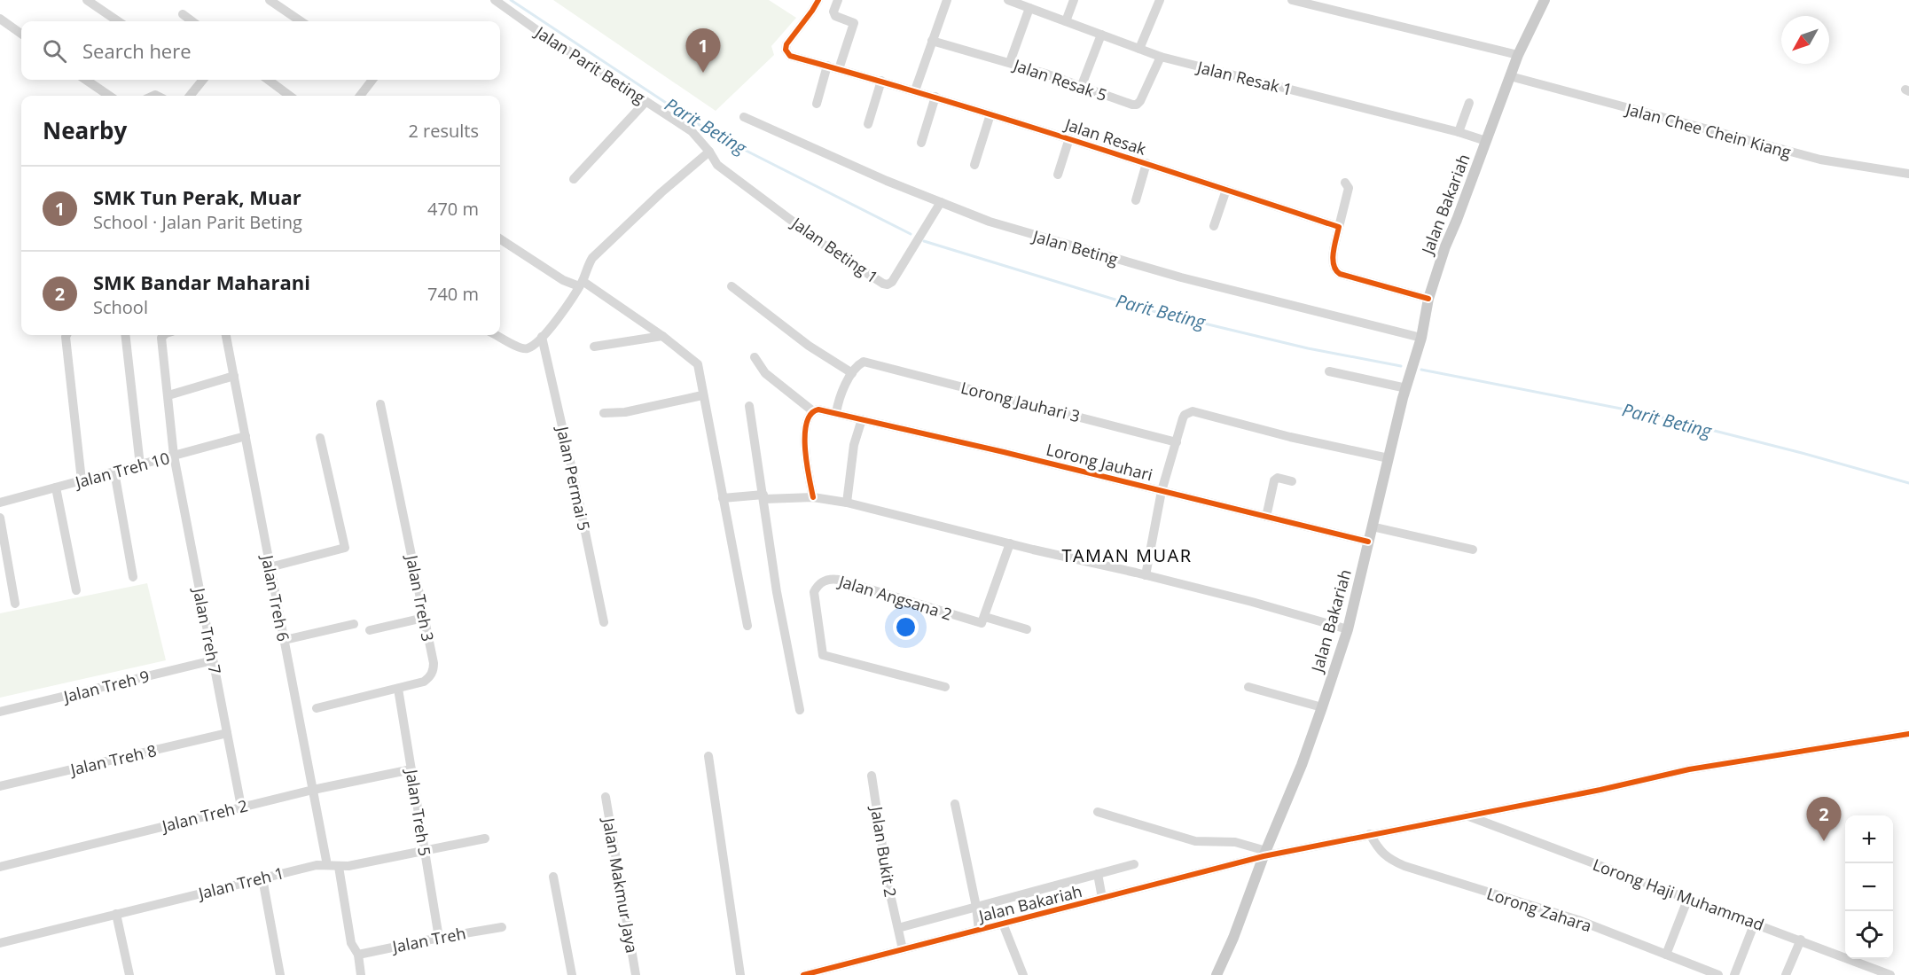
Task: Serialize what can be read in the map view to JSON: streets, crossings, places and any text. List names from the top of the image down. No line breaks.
{"streets":{"main road":["Jalan Bakariah"],"street":["Jalan Parit Beting","Jalan Resak 1","Jalan Resak 5","Jalan Chee Chein Kiang","Jalan Resak","Jalan Beting","Jalan Beting 1","Lorong Jauhari 3","Lorong Jauhari","Jalan Treh 10","Jalan Permai 5","Jalan Angsana 2","Jalan Treh 6","Jalan Treh 3","Jalan Treh 7","Jalan Treh 9","Jalan Treh 8","Jalan Treh 5","Jalan Treh 2","Jalan Bukit 2","Jalan Treh 1","Jalan Makmur Jaya","Lorong Haji Muhammad","Lorong Zahara","Jalan Treh"]},"crossings":[["Jalan Parit Beting","Jalan Beting 1"],["Jalan Resak 1","Jalan Resak 5"],["Jalan Resak 1","Jalan Bakariah"],["Jalan Chee Chein Kiang","Jalan Bakariah"],["Jalan Bakariah","Jalan Beting"],["Jalan Bakariah","Lorong Jauhari"],["Jalan Bakariah","Jalan Bukit 2"],["Jalan Beting","Jalan Beting 1"],["Jalan Treh 10","Jalan Treh 6"],["Jalan Treh 10","Jalan Treh 7"],["Jalan Treh 6","Jalan Treh 2"],["Jalan Treh 6","Jalan Treh 1"],["Jalan Treh 3","Jalan Treh 5"],["Jalan Treh 7","Jalan Treh 9"],["Jalan Treh 7","Jalan Treh 8"],["Jalan Treh 7","Jalan Treh 2"],["Jalan Treh 5","Jalan Treh 2"],["Jalan Treh 5","Jalan Treh 1"],["Jalan Treh 5","Jalan Treh"]],"districts":["TAMAN MUAR"],"water":["Parit Beting"],"north":"bottom left","page":{"search":"Search here","pins":["1","2"],"heading":["Nearby","2 results"],"list":[{"mark":"1","name":"SMK Tun Perak, Muar","note":"School · Jalan Parit Beting","value":"470 m"},{"mark":"2","name":"SMK Bandar Maharani","note":"School","value":"740 m"}],"map_buttons":["+","−"]}}
